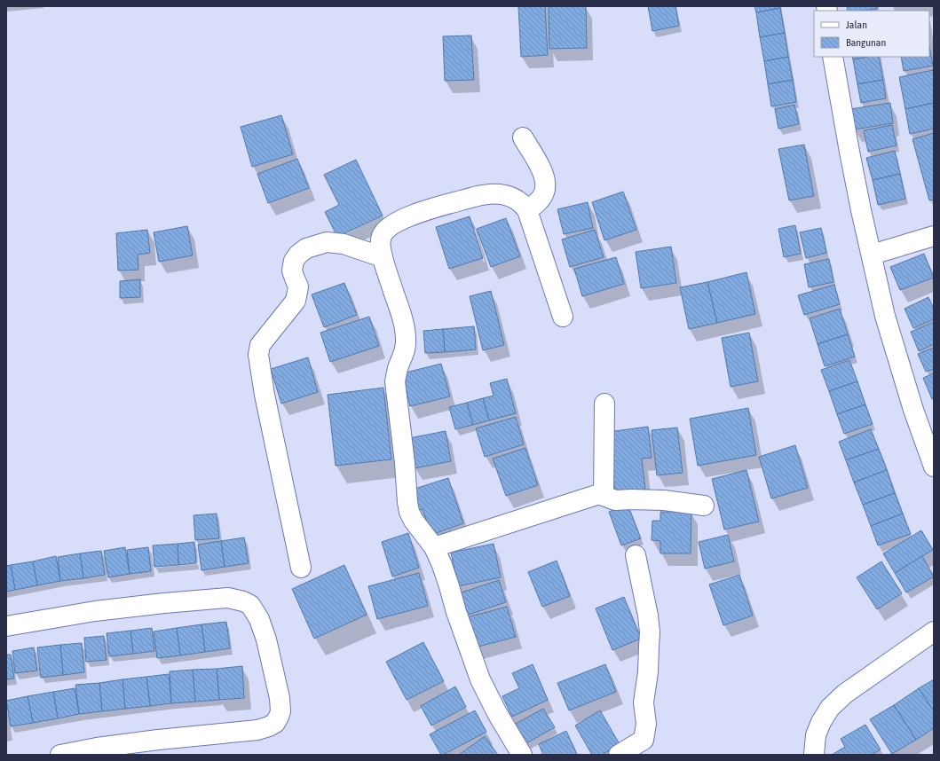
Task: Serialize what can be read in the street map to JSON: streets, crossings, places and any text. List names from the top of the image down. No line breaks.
{"legend":["Jalan","Bangunan"]}
